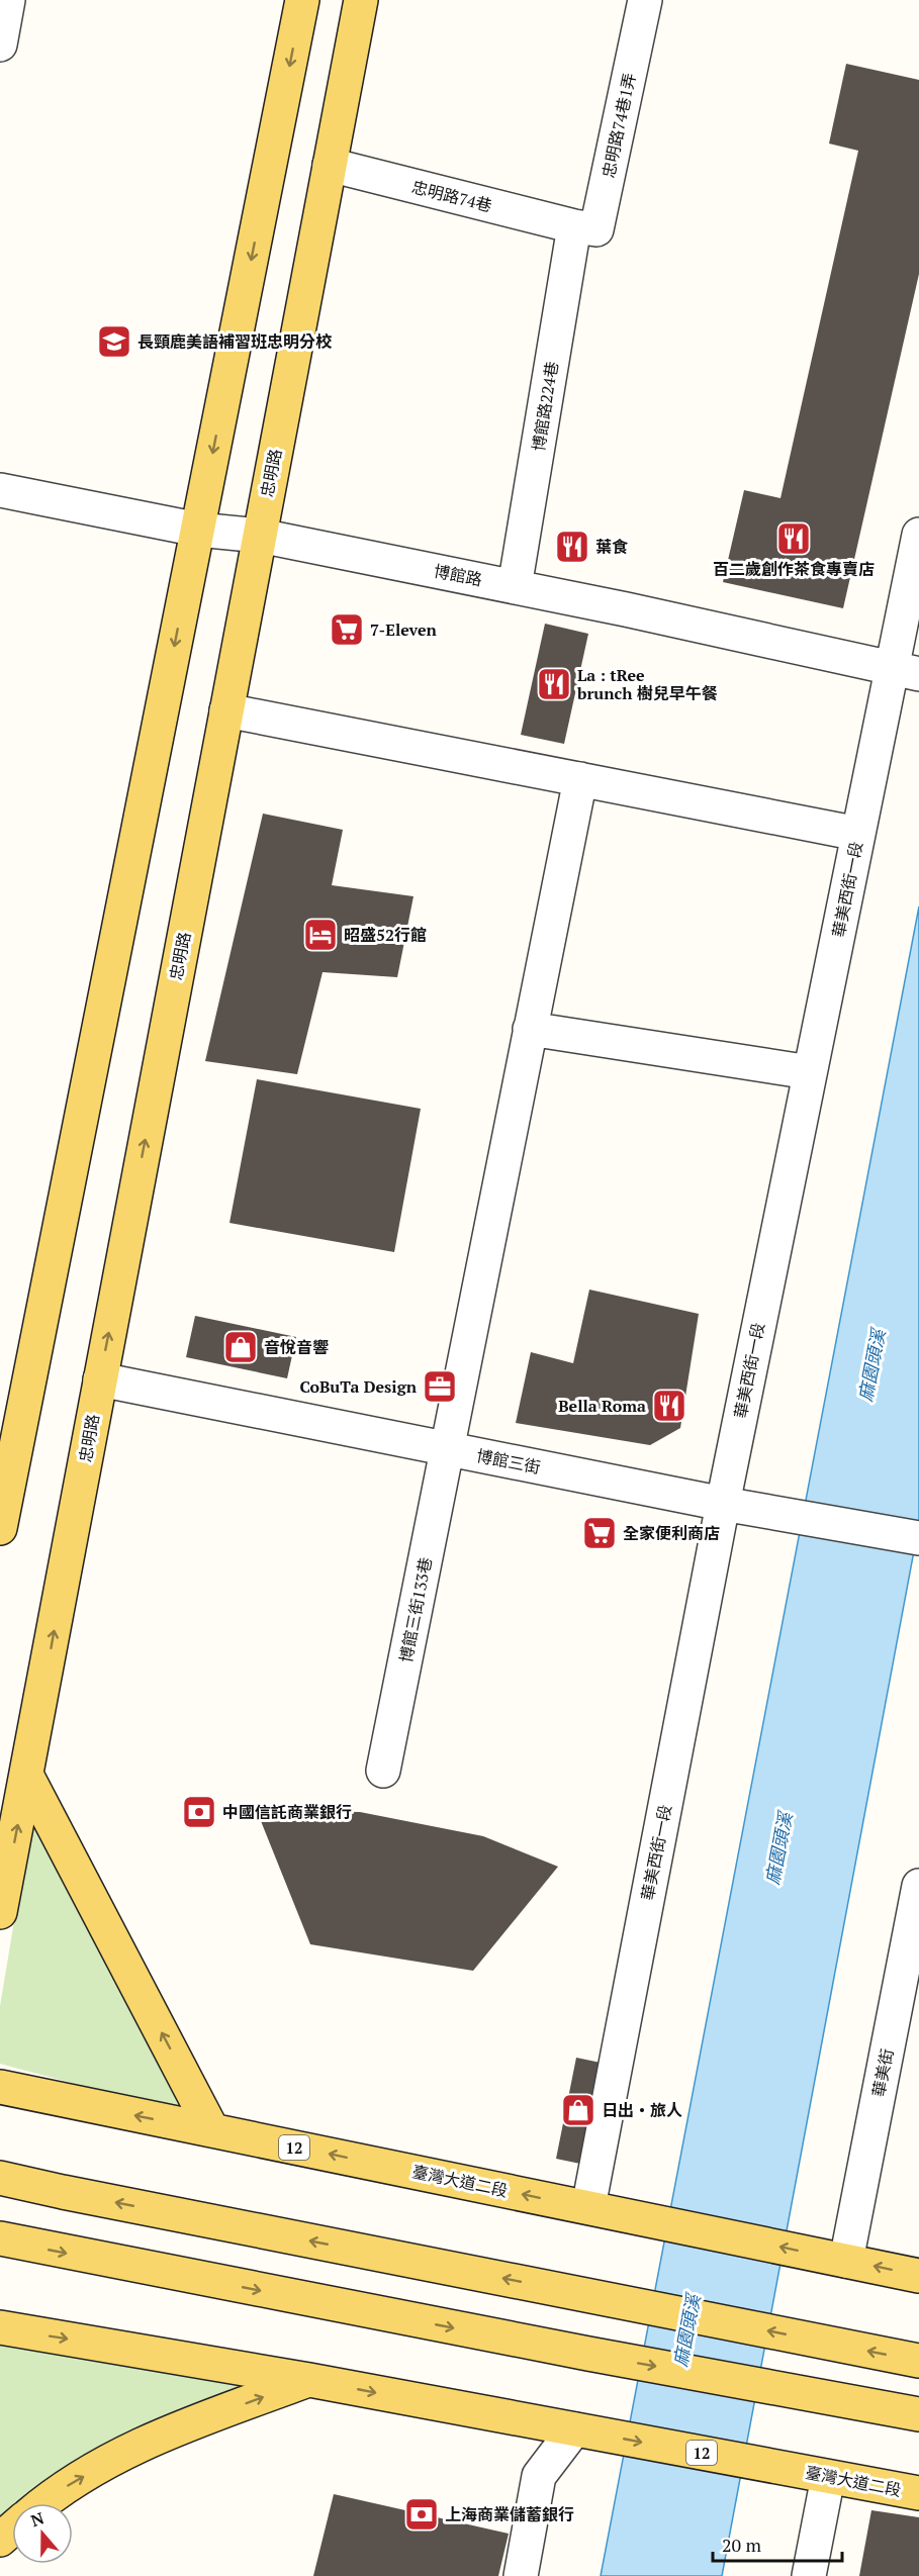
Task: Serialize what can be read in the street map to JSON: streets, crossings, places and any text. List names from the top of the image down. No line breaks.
{"streets":{"main road":["忠明路","12","臺灣大道二段"],"street":["忠明路74巷1弄","忠明路74巷","博館路224巷","博館路","華美西街一段","博館三街","博館三街133巷","華美街"]},"crossings":[["忠明路74巷1弄","忠明路74巷"],["忠明路74巷1弄","博館路224巷"],["忠明路74巷","博館路224巷"],["忠明路74巷","忠明路"],["博館路224巷","博館路"],["忠明路","博館路"],["忠明路","博館三街"],["博館路","華美西街一段"],["華美西街一段","博館三街"],["華美西街一段","臺灣大道二段"],["博館三街","博館三街133巷"],["華美街","臺灣大道二段"]],"water":["麻園頭溪"],"places":{"school or university":["長頸鹿美語補習班忠明分校"],"restaurant":["百二歲創作茶食專賣店","葉食","La : tRee brunch 樹兒早午餐","Bella Roma"],"supermarket":["7-Eleven","全家便利商店"],"hotel":["昭盛52行館"],"shop":["音悅音響","日出‧旅人"],"office":["CoBuTa Design"],"bank":["中國信託商業銀行","上海商業儲蓄銀行"]},"scale_bar":"20 m","north":"top"}
